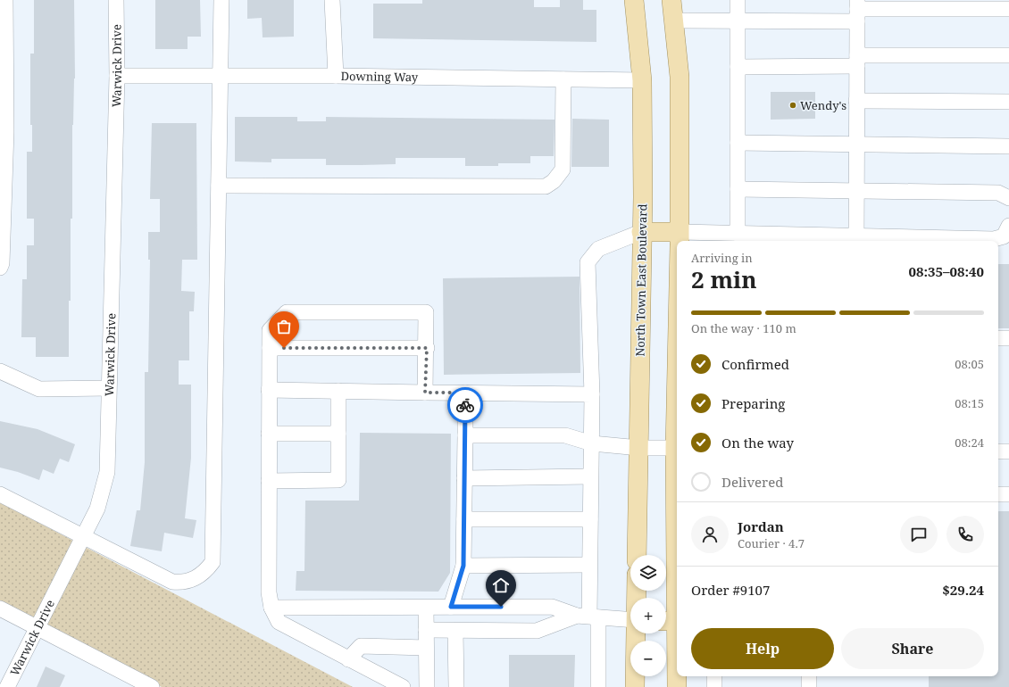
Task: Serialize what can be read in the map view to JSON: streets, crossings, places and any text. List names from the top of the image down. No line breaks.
{"streets":{"main road":["North Town East Boulevard"],"street":["Warwick Drive","Downing Way"]},"crossings":[["Warwick Drive","Downing Way"],["Downing Way","North Town East Boulevard"]],"places":["Wendy's"],"page":{"heading":["2 min","Arriving in","08:35–08:40"],"panel":["Jordan","Courier · 4.7","Order #9107","$29.24"],"bar":"On the way · 110 m","list":[["Confirmed","08:05"],["Preparing","08:15"],["On the way","08:24"],"Delivered"],"map_buttons":["+","−"],"buttons":["Help","Share"]}}
